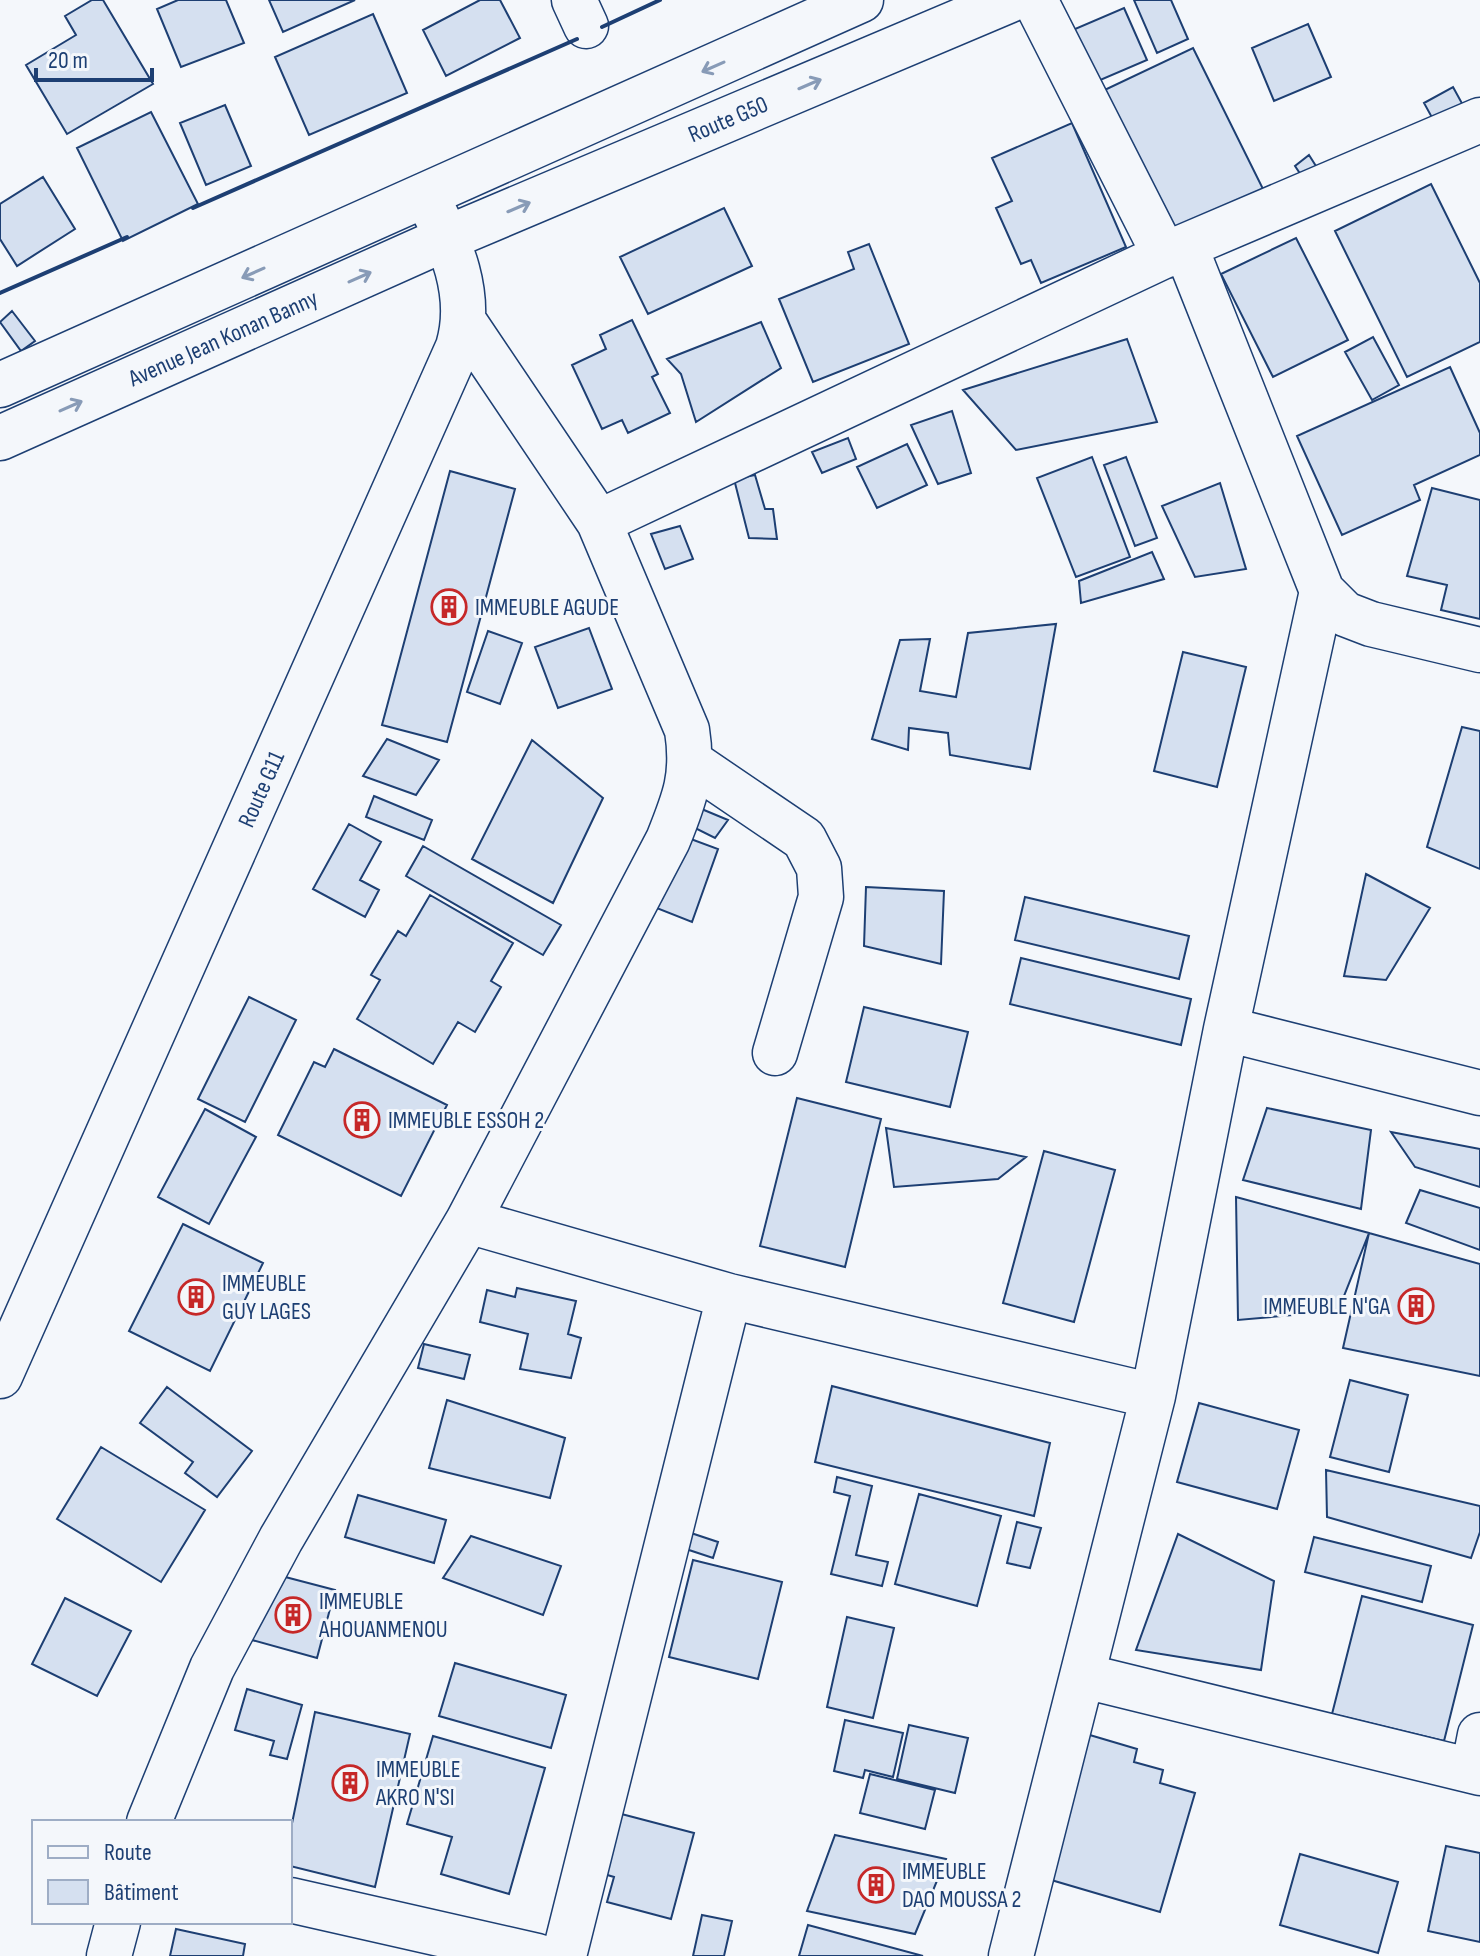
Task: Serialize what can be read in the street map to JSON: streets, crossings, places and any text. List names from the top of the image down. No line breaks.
{"streets":{"street":["Route G50","Avenue Jean Konan Banny","Route G11"]},"crossings":[["Route G50","Avenue Jean Konan Banny"],["Route G50","Route G11"],["Avenue Jean Konan Banny","Route G11"]],"places":{"building":["IMMEUBLE AGUDE","IMMEUBLE ESSOH 2","IMMEUBLE GUY LAGES","IMMEUBLE N'GA","IMMEUBLE AHOUANMENOU","IMMEUBLE AKRO N'SI","IMMEUBLE DAO MOUSSA 2"]},"legend":["Route","Bâtiment"],"scale_bar":"20 m"}
